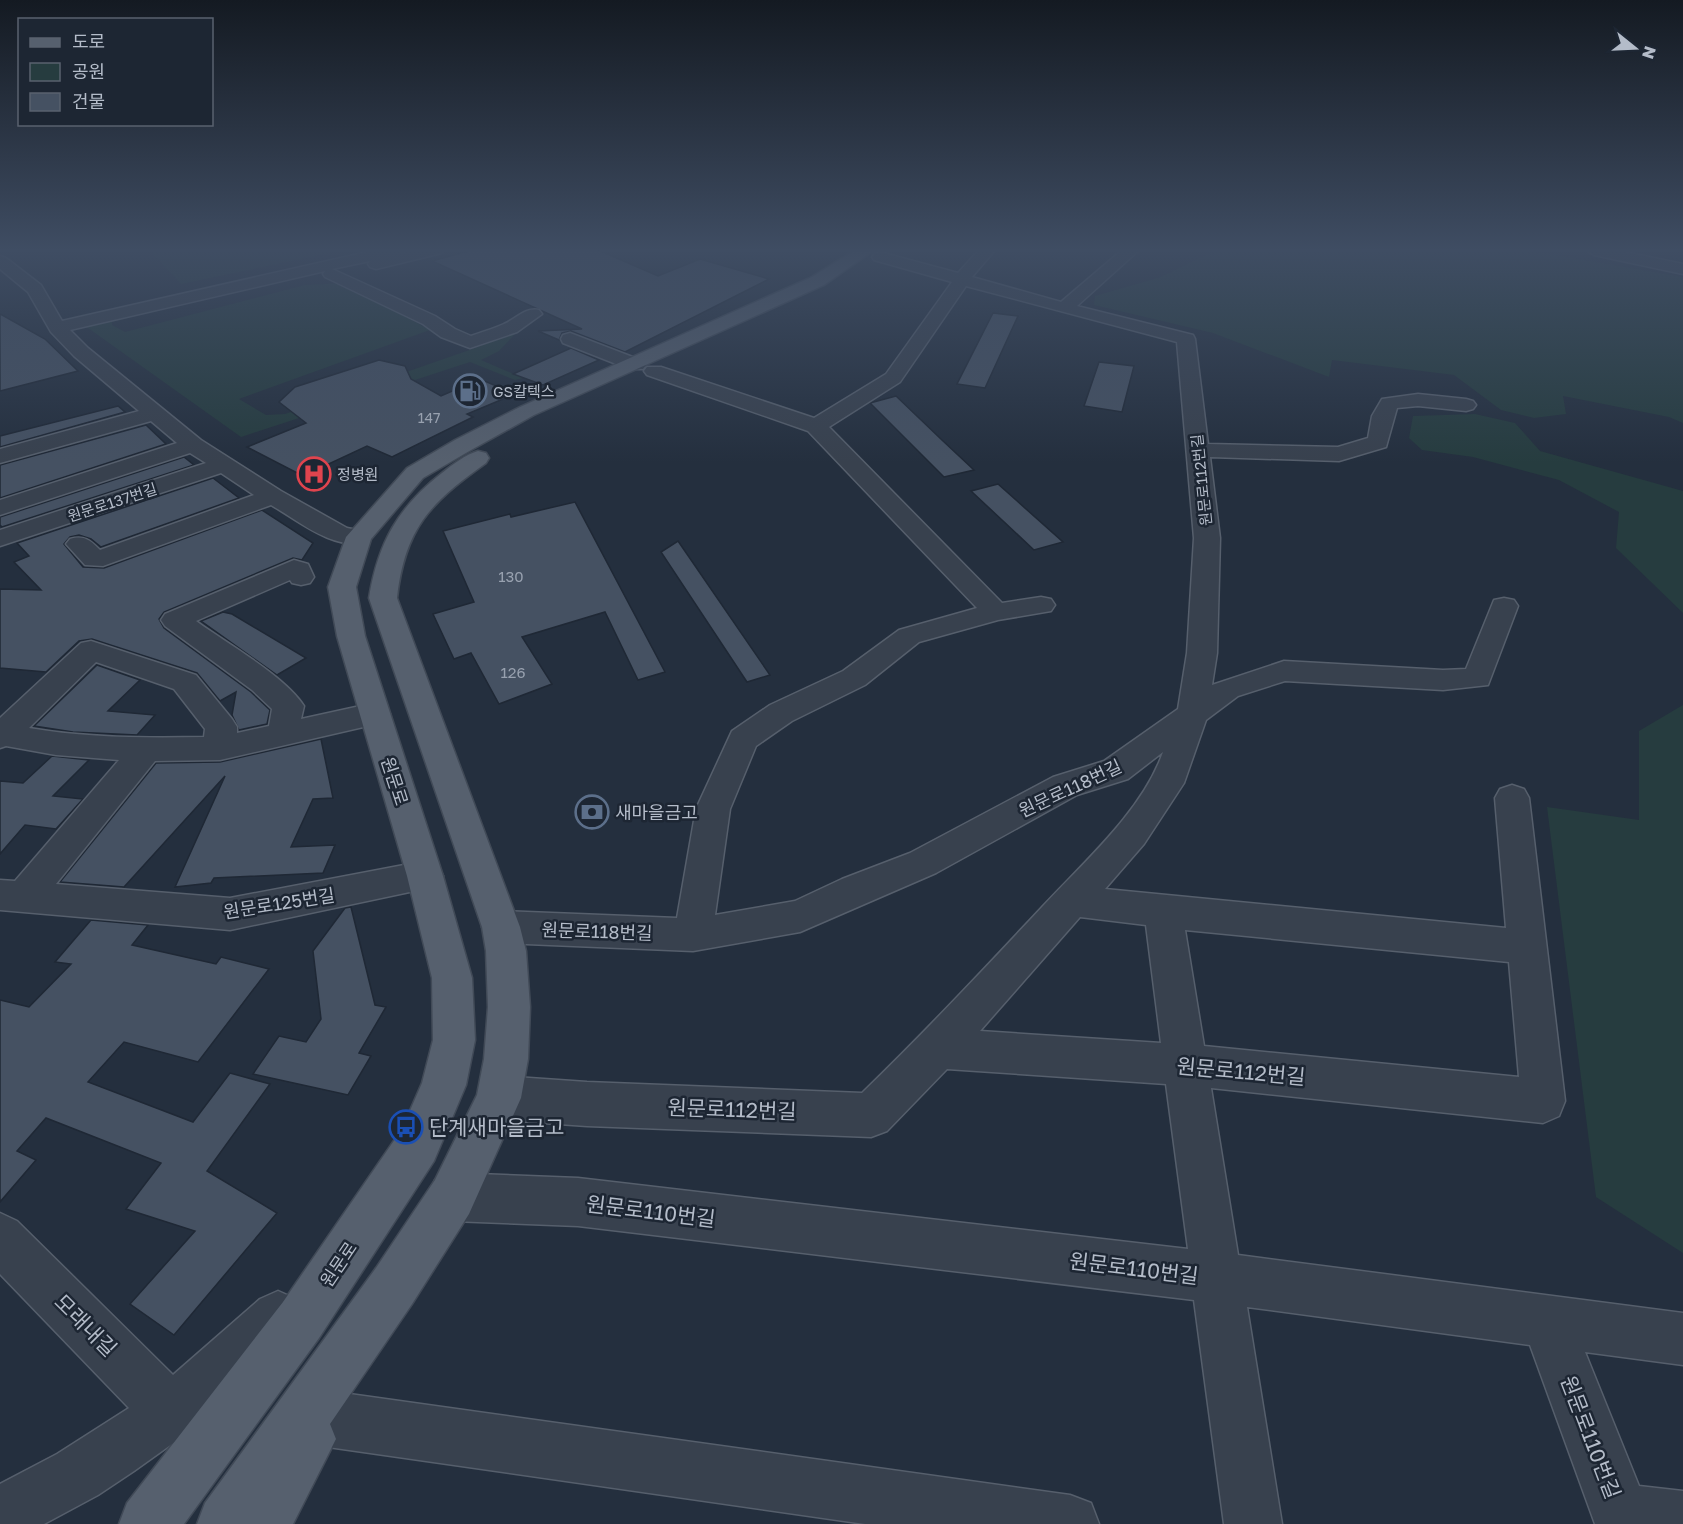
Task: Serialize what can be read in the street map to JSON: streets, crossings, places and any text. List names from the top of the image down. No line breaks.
{"streets":{"main road":["원문로"],"street":["원문로112번길","원문로137번길","원문로118번길","원문로125번길","원문로110번길","모래내길"]},"crossings":[["원문로112번길","원문로"],["원문로112번길","원문로118번길"],["원문로","원문로118번길"],["원문로","원문로125번길"],["원문로","원문로110번길"]],"places":{"fuel station":["GS칼텍스"],"hospital":["정병원"],"bank":["새마을금고"],"bus stop":["단계새마을금고"]},"house_numbers":["147","130","126"],"legend":["도로","공원","건물"],"north":"right"}
